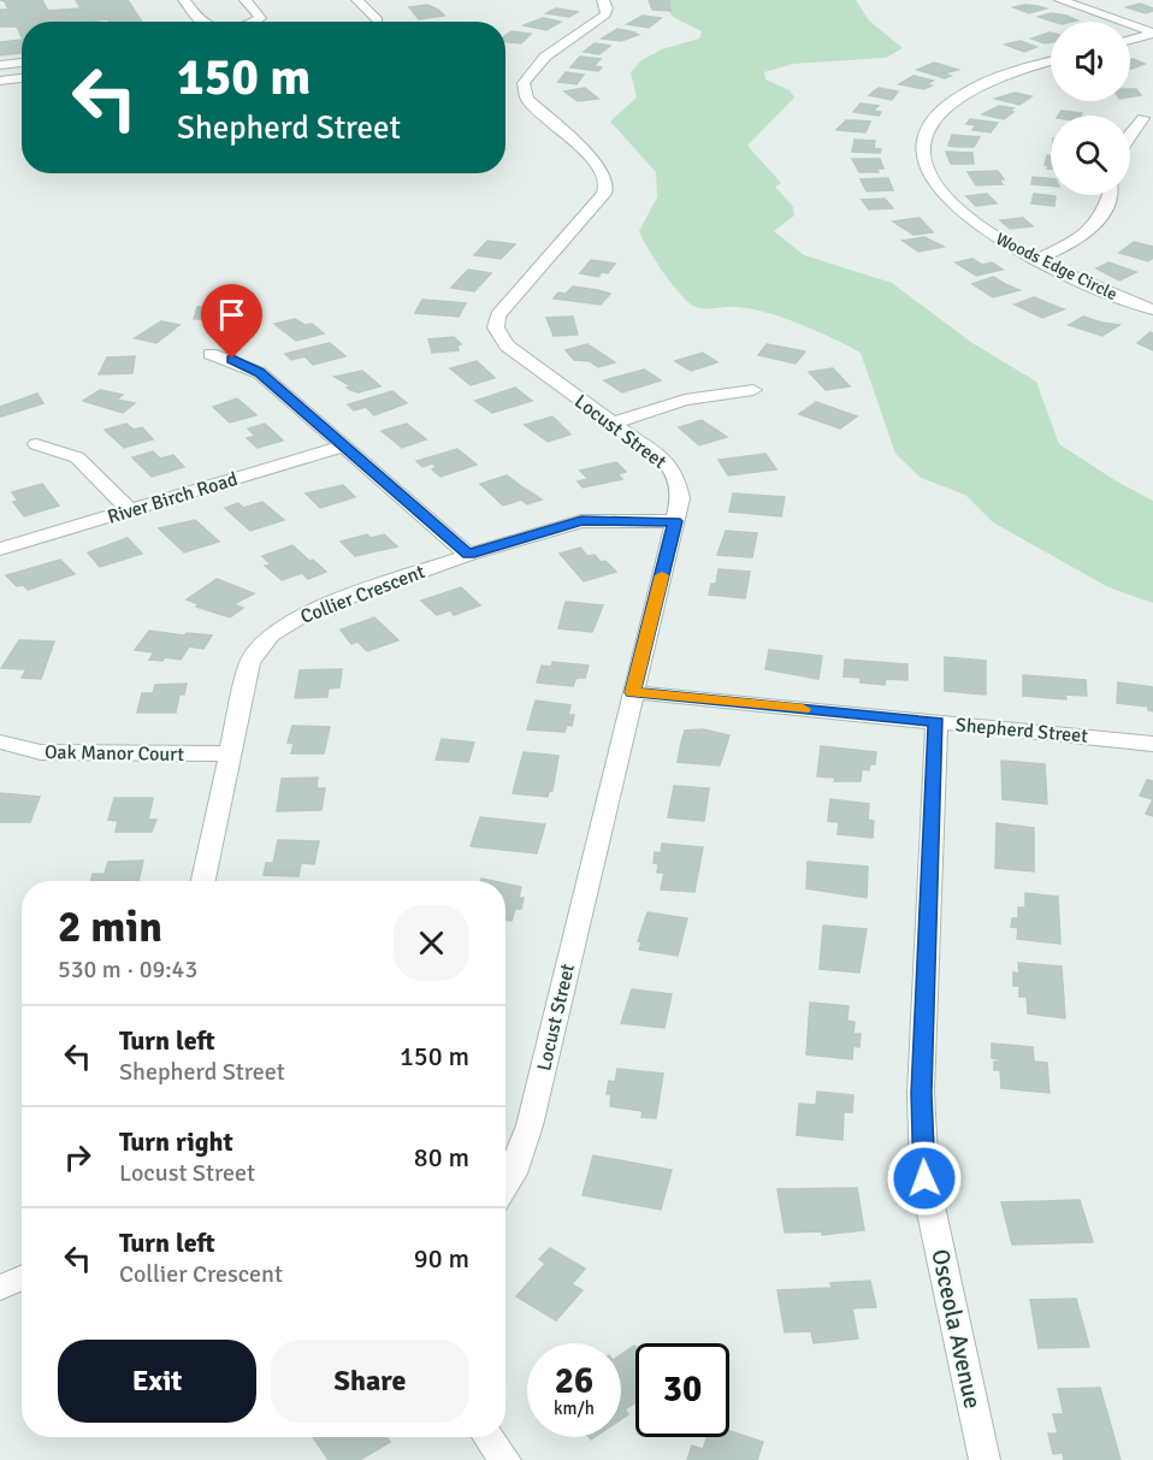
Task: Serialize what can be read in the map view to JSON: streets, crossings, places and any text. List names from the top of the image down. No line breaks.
{"streets":{"street":["Woods Edge Circle","Locust Street","River Birch Road","Collier Crescent","Shepherd Street","Oak Manor Court","Osceola Avenue"]},"crossings":[["Locust Street","Collier Crescent"],["Locust Street","Shepherd Street"],["Collier Crescent","Oak Manor Court"],["Shepherd Street","Osceola Avenue"]],"page":{"turn":["150 m","Shepherd Street"],"heading":["2 min","530 m · 09:43"],"list":[{"name":"Turn left","note":"Shepherd Street","value":"150 m"},{"name":"Turn right","note":"Locust Street","value":"80 m"},{"name":"Turn left","note":"Collier Crescent","value":"90 m"}],"buttons":["Exit","Share"],"speed":"26 km/h","limit":"30"}}
